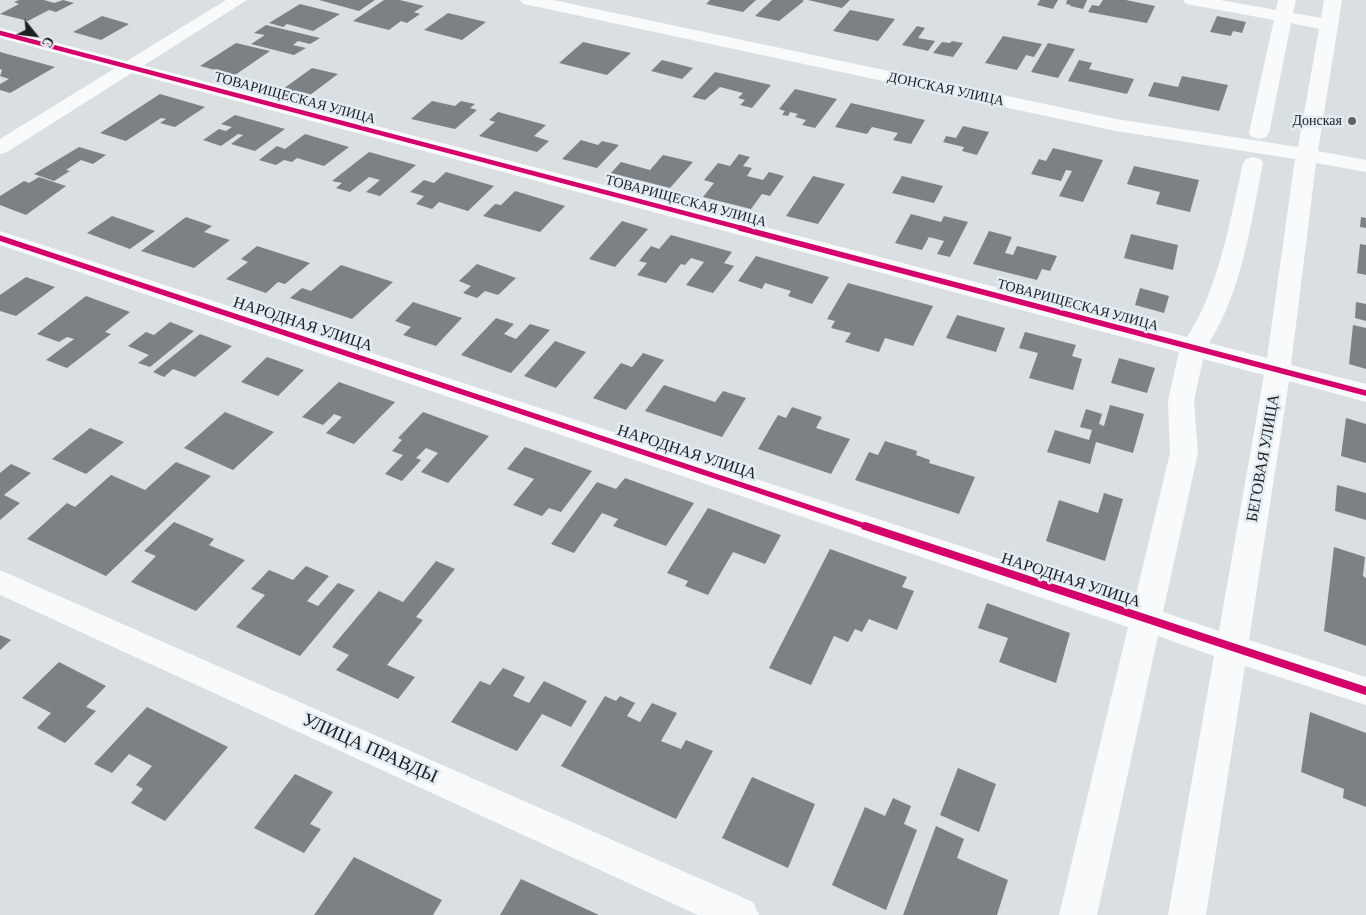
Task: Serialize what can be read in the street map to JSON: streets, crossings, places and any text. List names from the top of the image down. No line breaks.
{"streets":{"street":["ДОНСКАЯ УЛИЦА","ТОВАРИЩЕСКАЯ УЛИЦА","НАРОДНАЯ УЛИЦА","БЕГОВАЯ УЛИЦА","УЛИЦА ПРАВДЫ"]},"crossings":[["ДОНСКАЯ УЛИЦА","БЕГОВАЯ УЛИЦА"],["ТОВАРИЩЕСКАЯ УЛИЦА","БЕГОВАЯ УЛИЦА"],["НАРОДНАЯ УЛИЦА","БЕГОВАЯ УЛИЦА"]],"places":["Донская"],"north":"bottom right"}
